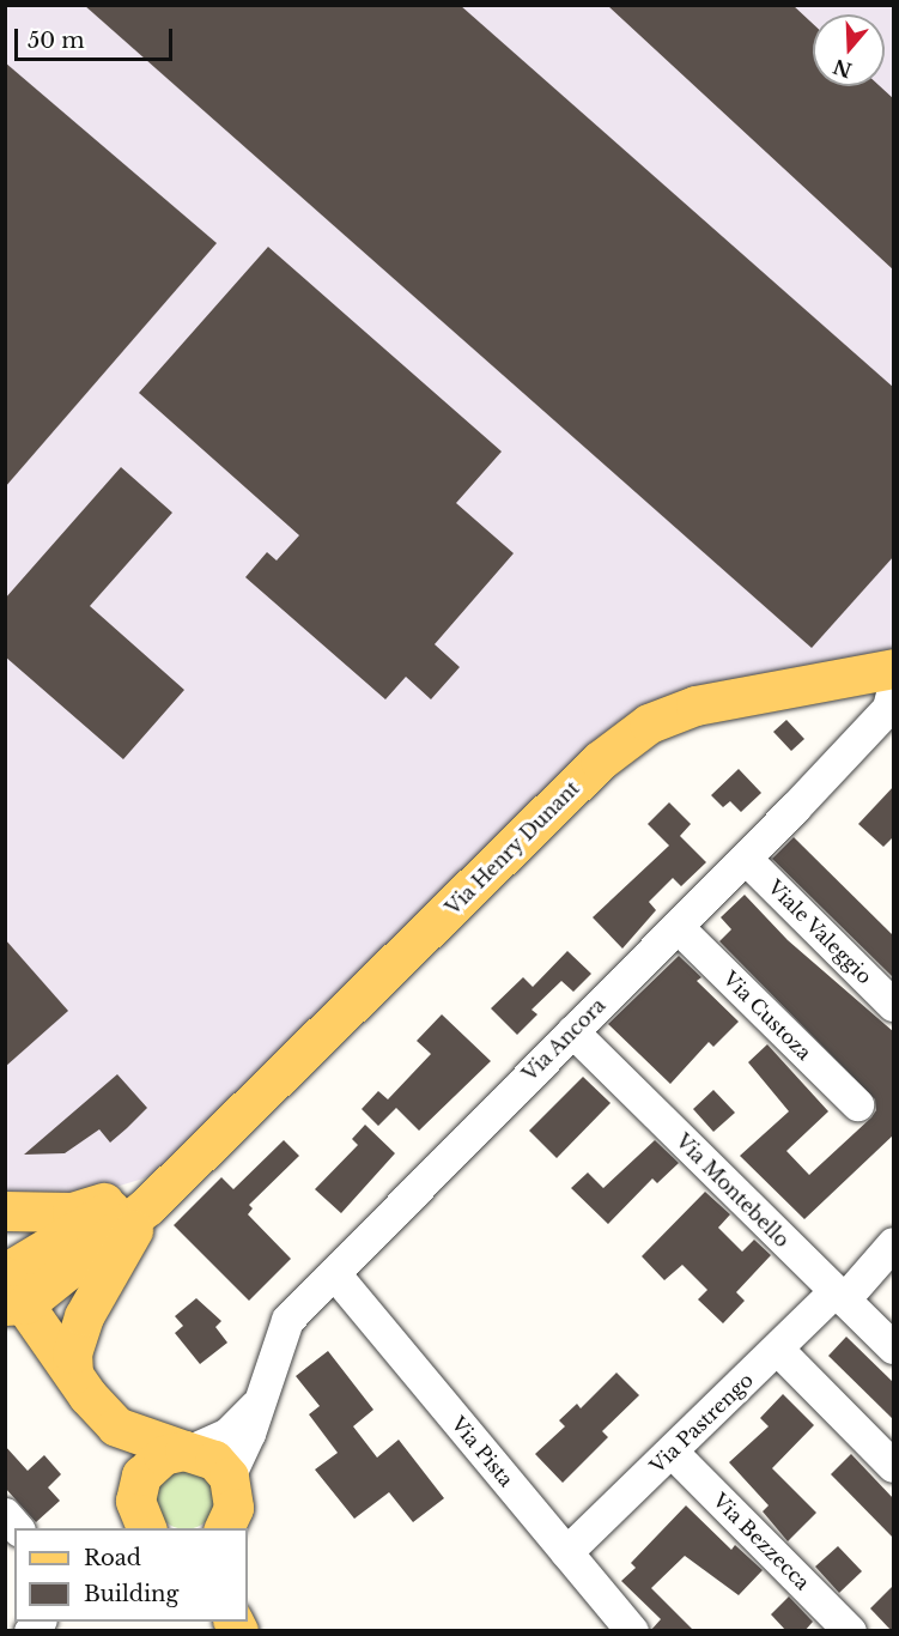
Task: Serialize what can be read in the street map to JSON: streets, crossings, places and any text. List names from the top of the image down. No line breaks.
{"streets":{"main road":["Via Henry Dunant","Via Ancora"],"street":["Viale Valeggio","Via Custoza","Via Montebello","Via Pastrengo","Via Pista","Via Bezzecca"]},"crossings":[["Viale Valeggio","Via Ancora"],["Via Custoza","Via Ancora"],["Via Ancora","Via Montebello"],["Via Ancora","Via Pista"],["Via Montebello","Via Pastrengo"],["Via Pastrengo","Via Pista"],["Via Pastrengo","Via Bezzecca"]],"legend":["Road","Building"],"scale_bar":"50 m","north":"bottom"}
